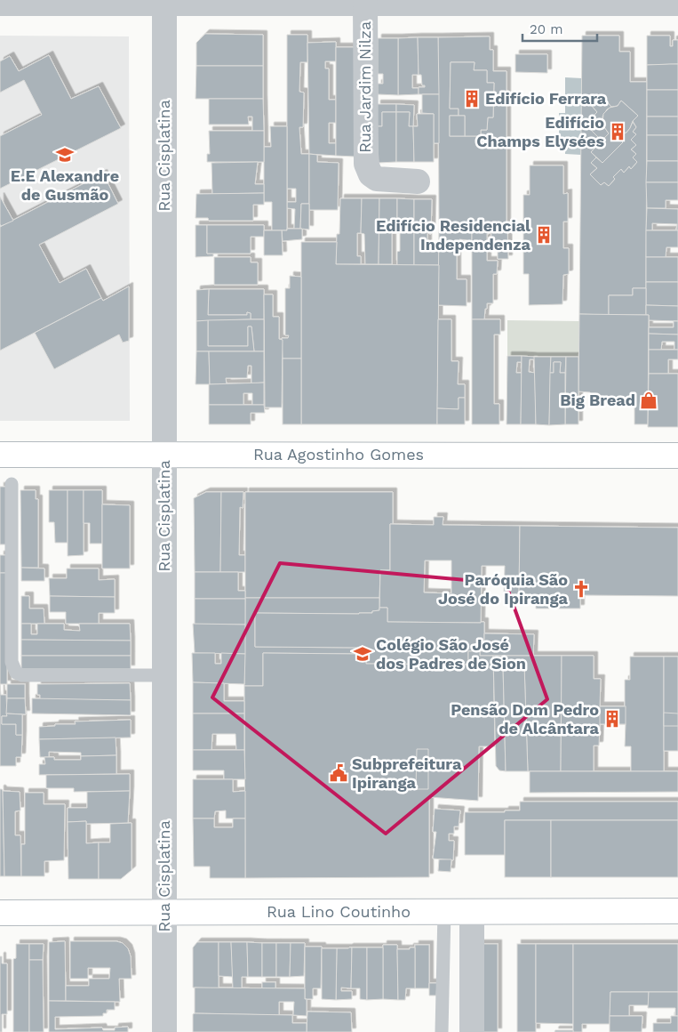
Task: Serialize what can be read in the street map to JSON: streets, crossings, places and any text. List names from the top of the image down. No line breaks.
{"streets":{"street":["Rua Jardim Nilza","Rua Cisplatina","Rua Agostinho Gomes","Rua Lino Coutinho"]},"crossings":[["Rua Cisplatina","Rua Agostinho Gomes"],["Rua Cisplatina","Rua Lino Coutinho"]],"places":{"building":["Edifício Ferrara","Edifício Champs Elysées","Edifício Residencial Independenza","Pensão Dom Pedro de Alcântara"],"school or university":["E.E Alexandre de Gusmão","Colégio São José dos Padres de Sion"],"shop":["Big Bread"],"church":["Paróquia São José do Ipiranga"],"public building":["Subprefeitura Ipiranga"]},"scale_bar":"20 m"}
